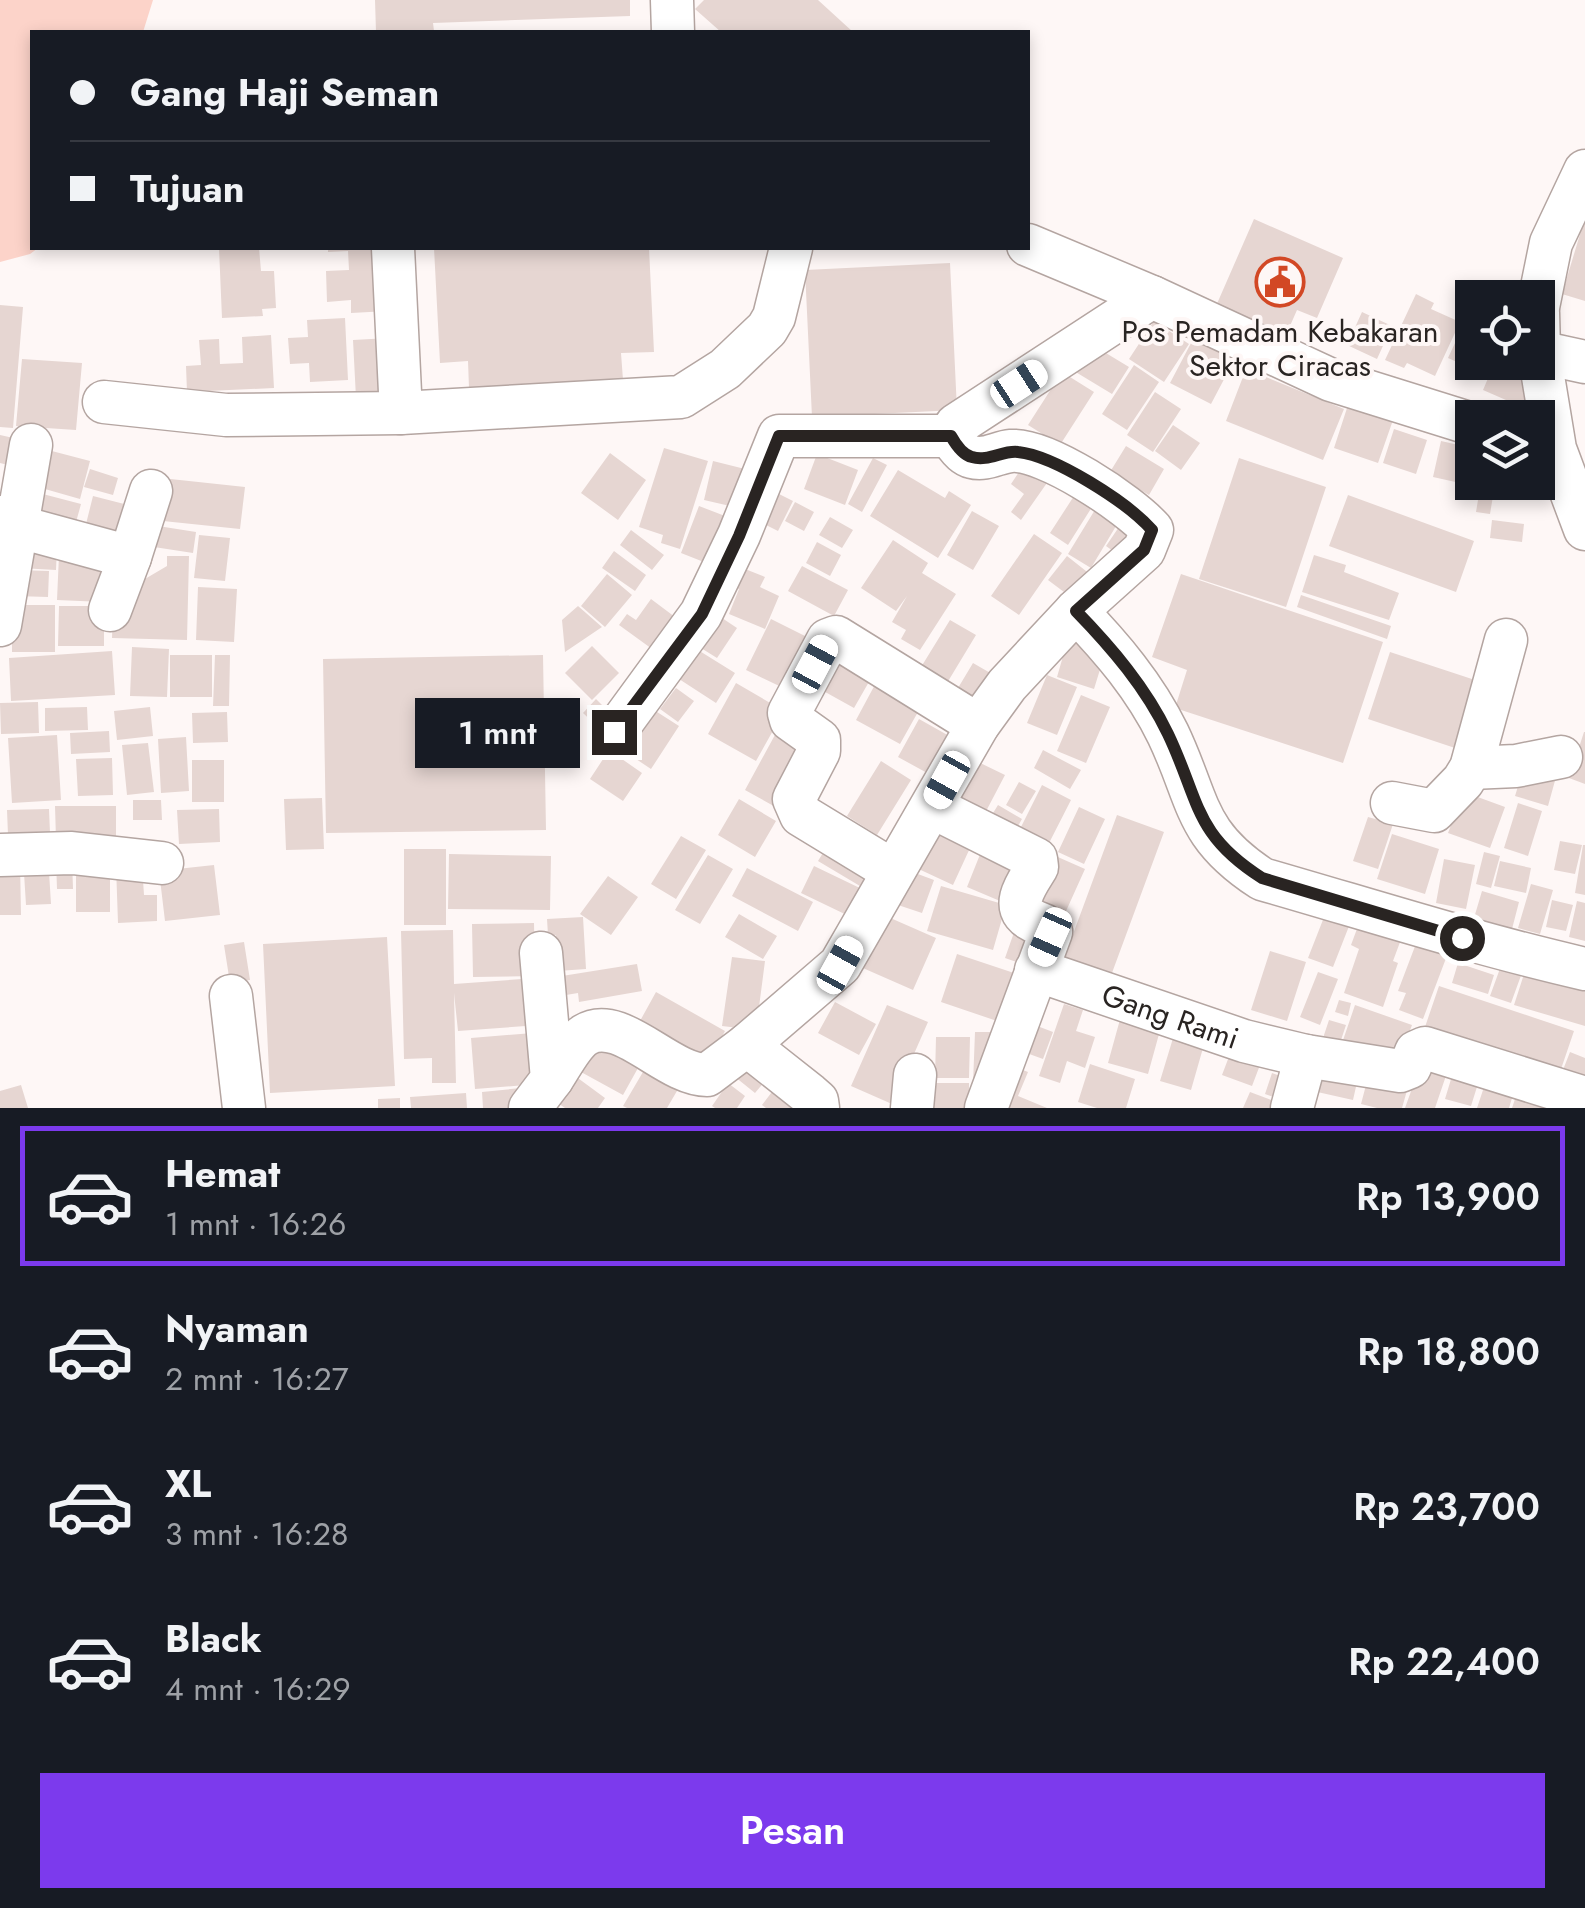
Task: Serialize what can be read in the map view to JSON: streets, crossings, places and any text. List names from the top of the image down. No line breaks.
{"streets":{"street":["Gang Rami"]},"places":{"public building":["Pos Pemadam Kebakaran Sektor Ciracas"]},"page":{"banner":["Gang Haji Seman","Tujuan"],"bubble":"1 mnt","list":[{"name":"Hemat","note":"1 mnt · 16:26","value":"Rp 13,900"},{"name":"Nyaman","note":"2 mnt · 16:27","value":"Rp 18,800"},{"name":"XL","note":"3 mnt · 16:28","value":"Rp 23,700"},{"name":"Black","note":"4 mnt · 16:29","value":"Rp 22,400"}],"buttons":"Pesan"}}
